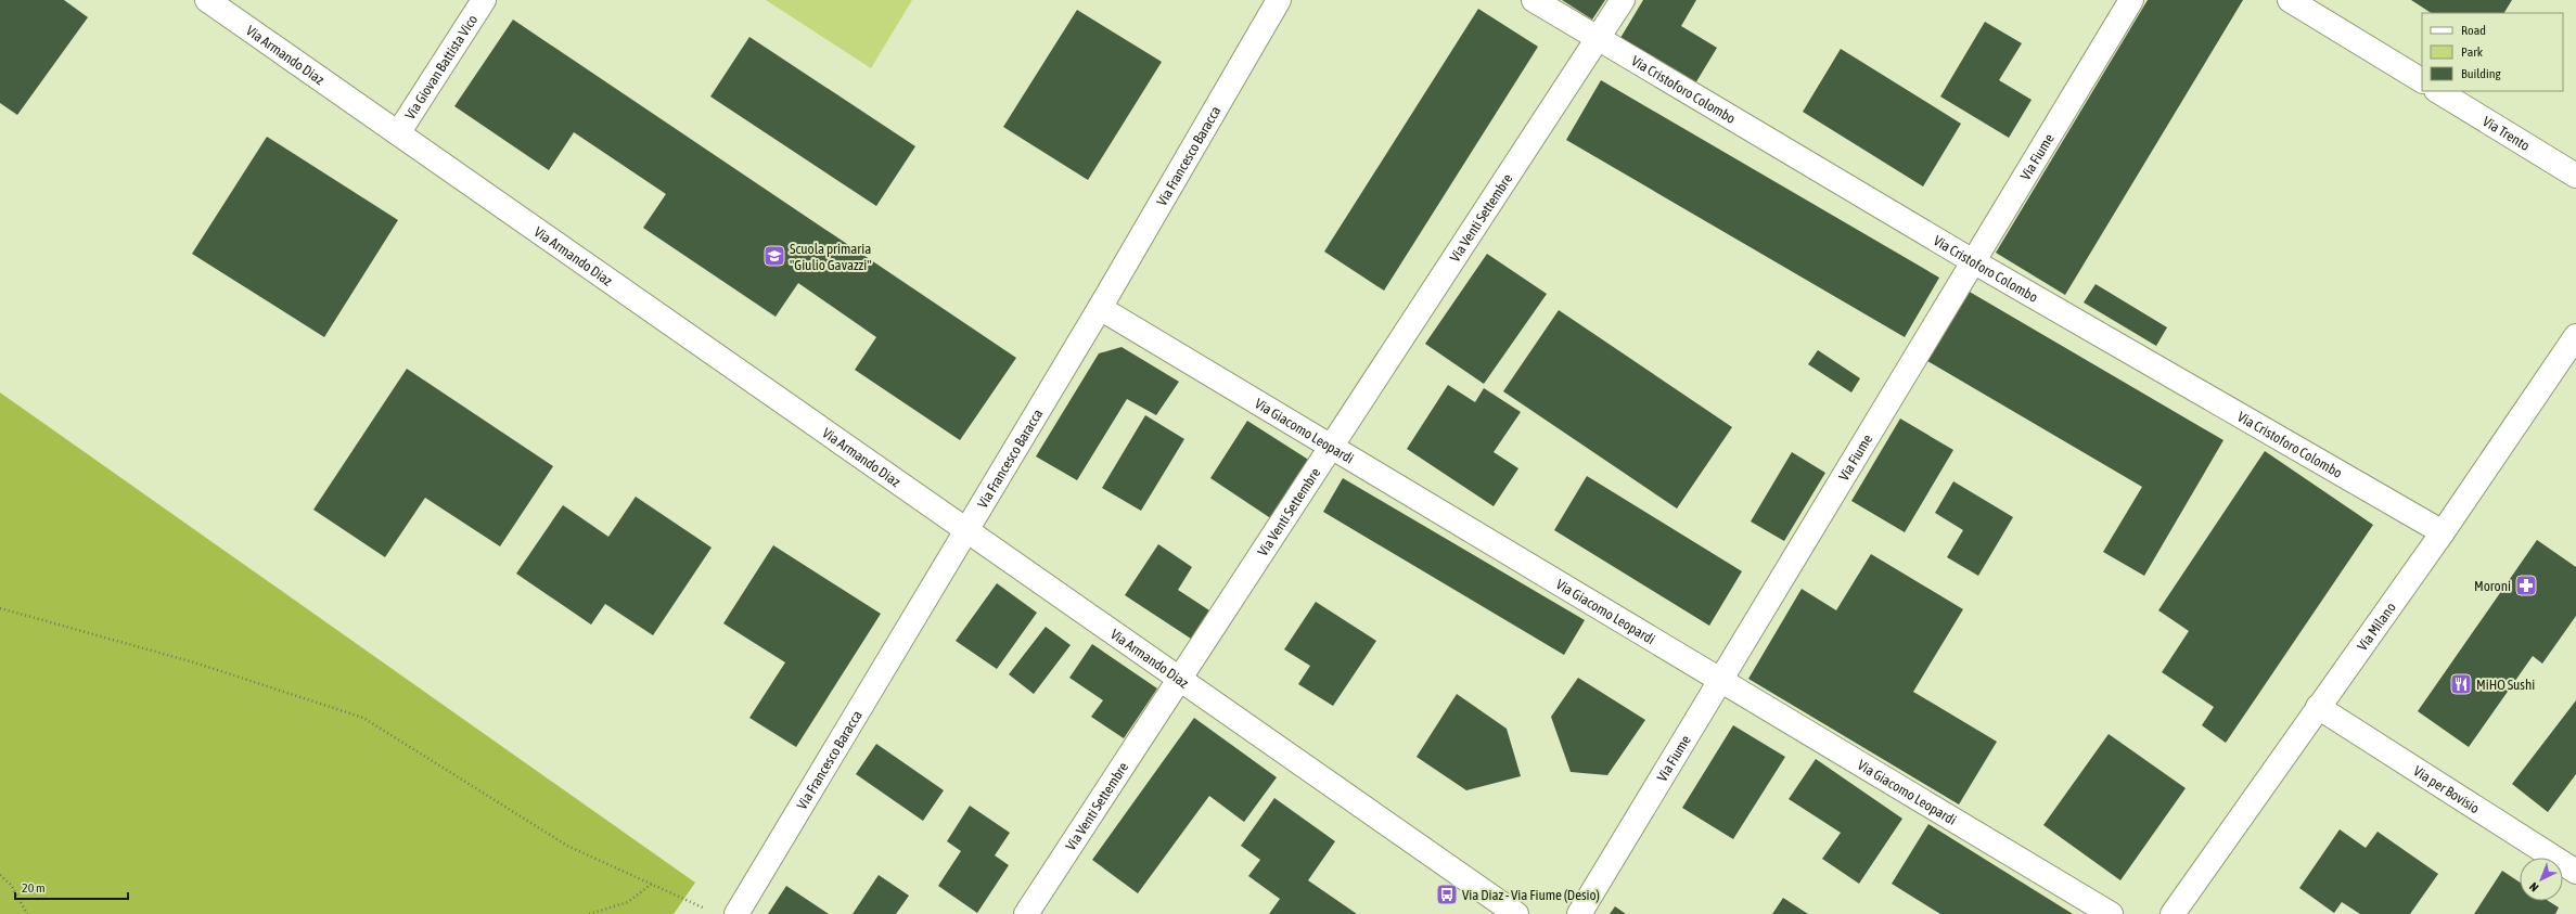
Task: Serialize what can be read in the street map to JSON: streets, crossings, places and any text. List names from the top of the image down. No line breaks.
{"streets":{"street":["Via Armando Diaz","Via Giovan Battista Vico","Via Cristoforo Colombo","Via Trento","Via Francesco Baracca","Via Fiume","Via Venti Settembre","Via Giacomo Leopardi","Via Milano","Via per Bovisio"]},"crossings":[["Via Armando Diaz","Via Giovan Battista Vico"],["Via Armando Diaz","Via Francesco Baracca"],["Via Armando Diaz","Via Venti Settembre"],["Via Cristoforo Colombo","Via Fiume"],["Via Cristoforo Colombo","Via Venti Settembre"],["Via Cristoforo Colombo","Via Milano"],["Via Francesco Baracca","Via Giacomo Leopardi"],["Via Fiume","Via Giacomo Leopardi"],["Via Venti Settembre","Via Giacomo Leopardi"],["Via Milano","Via per Bovisio"]],"places":{"school or university":["Scuola primaria \"Giulio Gavazzi\""],"pharmacy":["Moroni"],"restaurant":["MiHO Sushi"],"bus stop":["Via Diaz - Via Fiume (Desio)"]},"legend":["Road","Park","Building"],"scale_bar":"20 m","north":"bottom left"}
